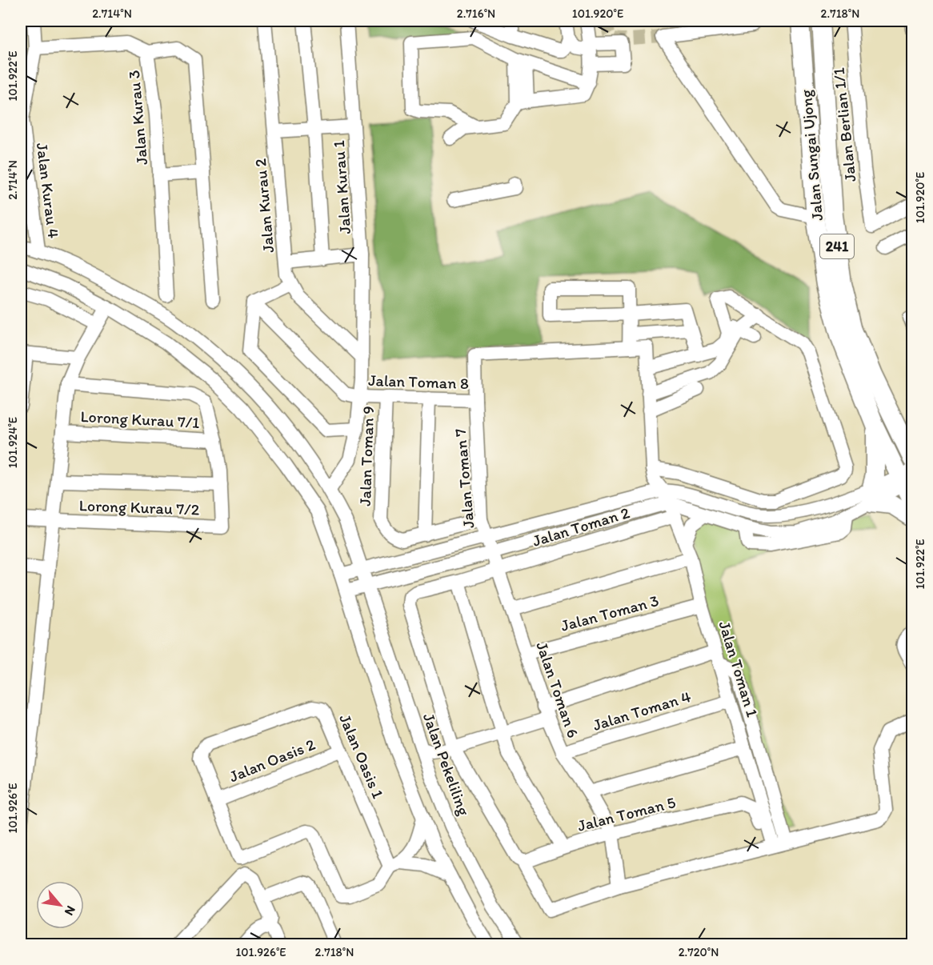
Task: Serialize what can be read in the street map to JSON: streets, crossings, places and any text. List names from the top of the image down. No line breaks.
{"streets":{"highway":["Jalan Sungai Ujong","241"],"street":["Jalan Kurau 3","Jalan Berlian 1/1","Jalan Kurau 1","Jalan Kurau 4","Jalan Kurau 2","Jalan Toman 8","Lorong Kurau 7/1","Jalan Toman 9","Jalan Toman 7","Lorong Kurau 7/2","Jalan Toman 2","Jalan Toman 3","Jalan Toman 1","Jalan Toman 6","Jalan Toman 4","Jalan Oasis 1","Jalan Oasis 2","Jalan Pekeliling","Jalan Toman 5"]},"crossings":[["Jalan Kurau 3","Jalan Kurau 4"],["Jalan Kurau 1","Jalan Kurau 2"],["Jalan Kurau 1","Jalan Toman 8"],["Jalan Kurau 1","Jalan Pekeliling"],["Jalan Kurau 4","Jalan Pekeliling"],["Jalan Toman 8","Jalan Toman 9"],["Jalan Toman 8","Jalan Toman 7"],["Jalan Toman 9","Jalan Toman 7"],["Jalan Toman 7","Jalan Toman 6"],["Jalan Toman 2","Jalan Toman 1"],["Jalan Toman 2","Jalan Toman 6"],["Jalan Toman 2","Jalan Toman 5"],["Jalan Toman 3","Jalan Toman 1"],["Jalan Toman 3","Jalan Toman 6"],["Jalan Toman 1","Jalan Toman 4"],["Jalan Toman 6","Jalan Toman 4"],["Jalan Toman 6","Jalan Toman 5"],["Jalan Oasis 1","Jalan Oasis 2"]],"north":"bottom right","coordinates":["2.714°N","2.716°N","101.920°E","2.718°N","101.922°E","101.924°E","101.926°E","2.720°N"]}
